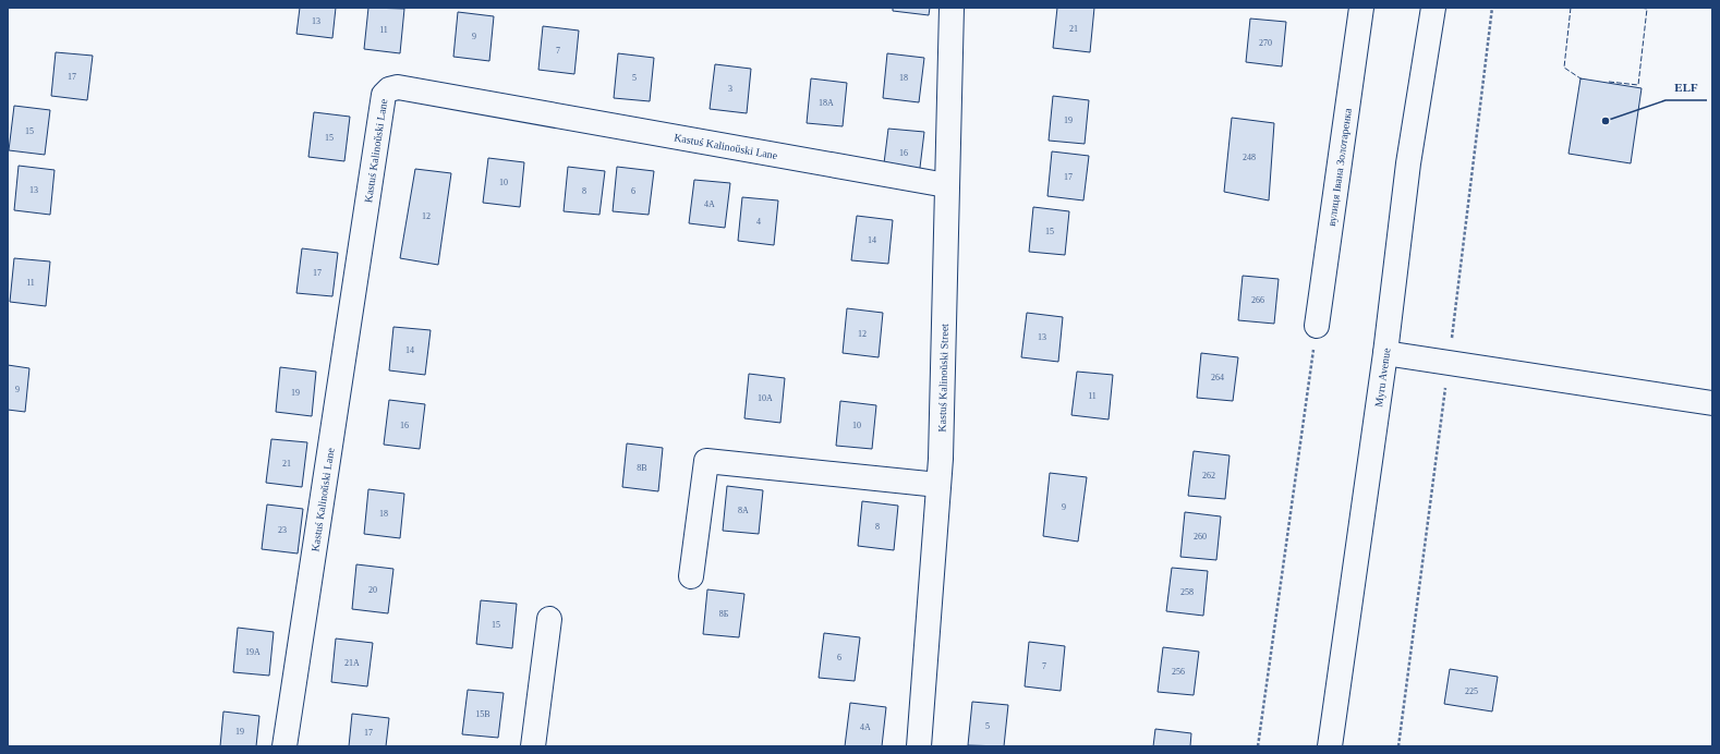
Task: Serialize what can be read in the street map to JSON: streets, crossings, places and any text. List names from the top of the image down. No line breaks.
{"streets":{"street":["Kastuś Kalinoŭski Lane","вулиця Івана Золотаренка","Kastuś Kalinoŭski Street","Myru Avenue"]},"crossings":[["Kastuś Kalinoŭski Lane","Kastuś Kalinoŭski Street"]],"places":["ELF"],"house_numbers":["13","21","11","9","270","7","17","5","18","3","18А","19","15","15","16","248","17","10","13","8","6","4А","12","4","15","14","17","11","266","12","13","14","264","9","19","11","10А","16","10","21","8В","262","9","8А","18","8","23","260","20","258","8Б","15","19А","6","21А","7","256","225","15В","5","4А","19","17"]}
